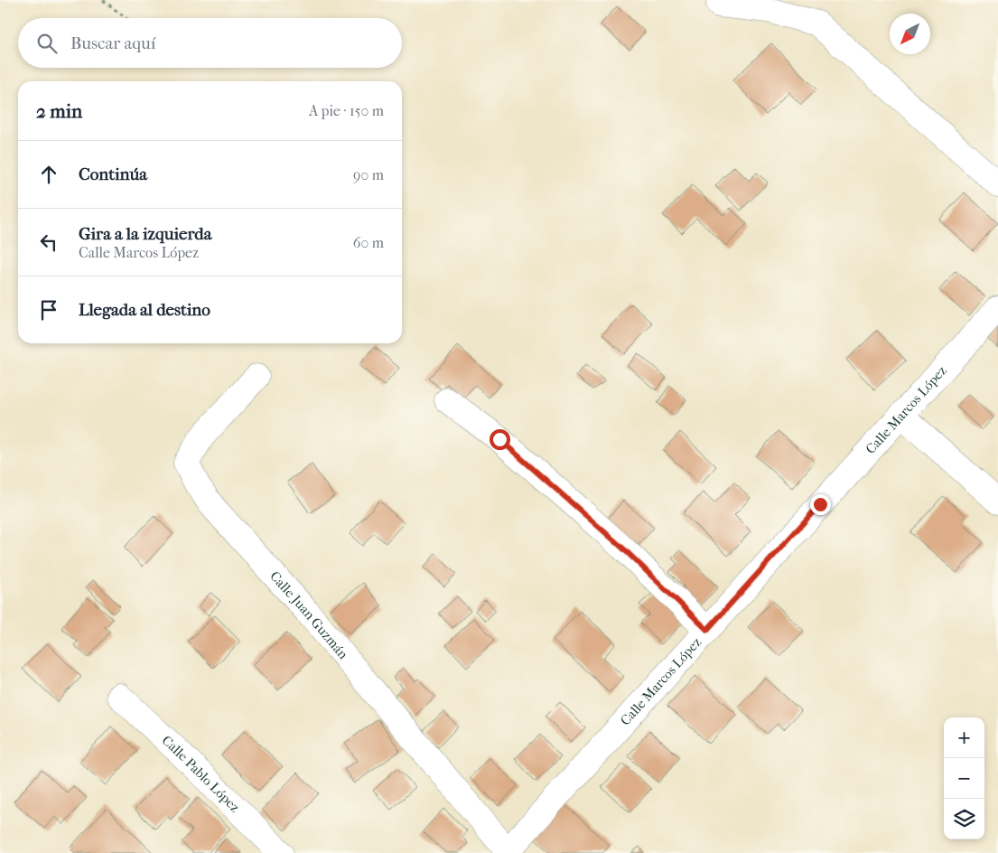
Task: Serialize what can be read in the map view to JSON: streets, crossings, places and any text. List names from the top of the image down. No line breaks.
{"streets":{"street":["Calle Marcos López","Calle Juan Guzmán","Calle Pablo López"]},"crossings":[["Calle Marcos López","Calle Juan Guzmán"]],"north":"bottom left","page":{"search":"Buscar aquí","heading":["2 min","A pie · 150 m"],"list":[["Continúa","90 m"],["Gira a la izquierda","Calle Marcos López","60 m"],"Llegada al destino"],"map_buttons":["+","−"]}}
